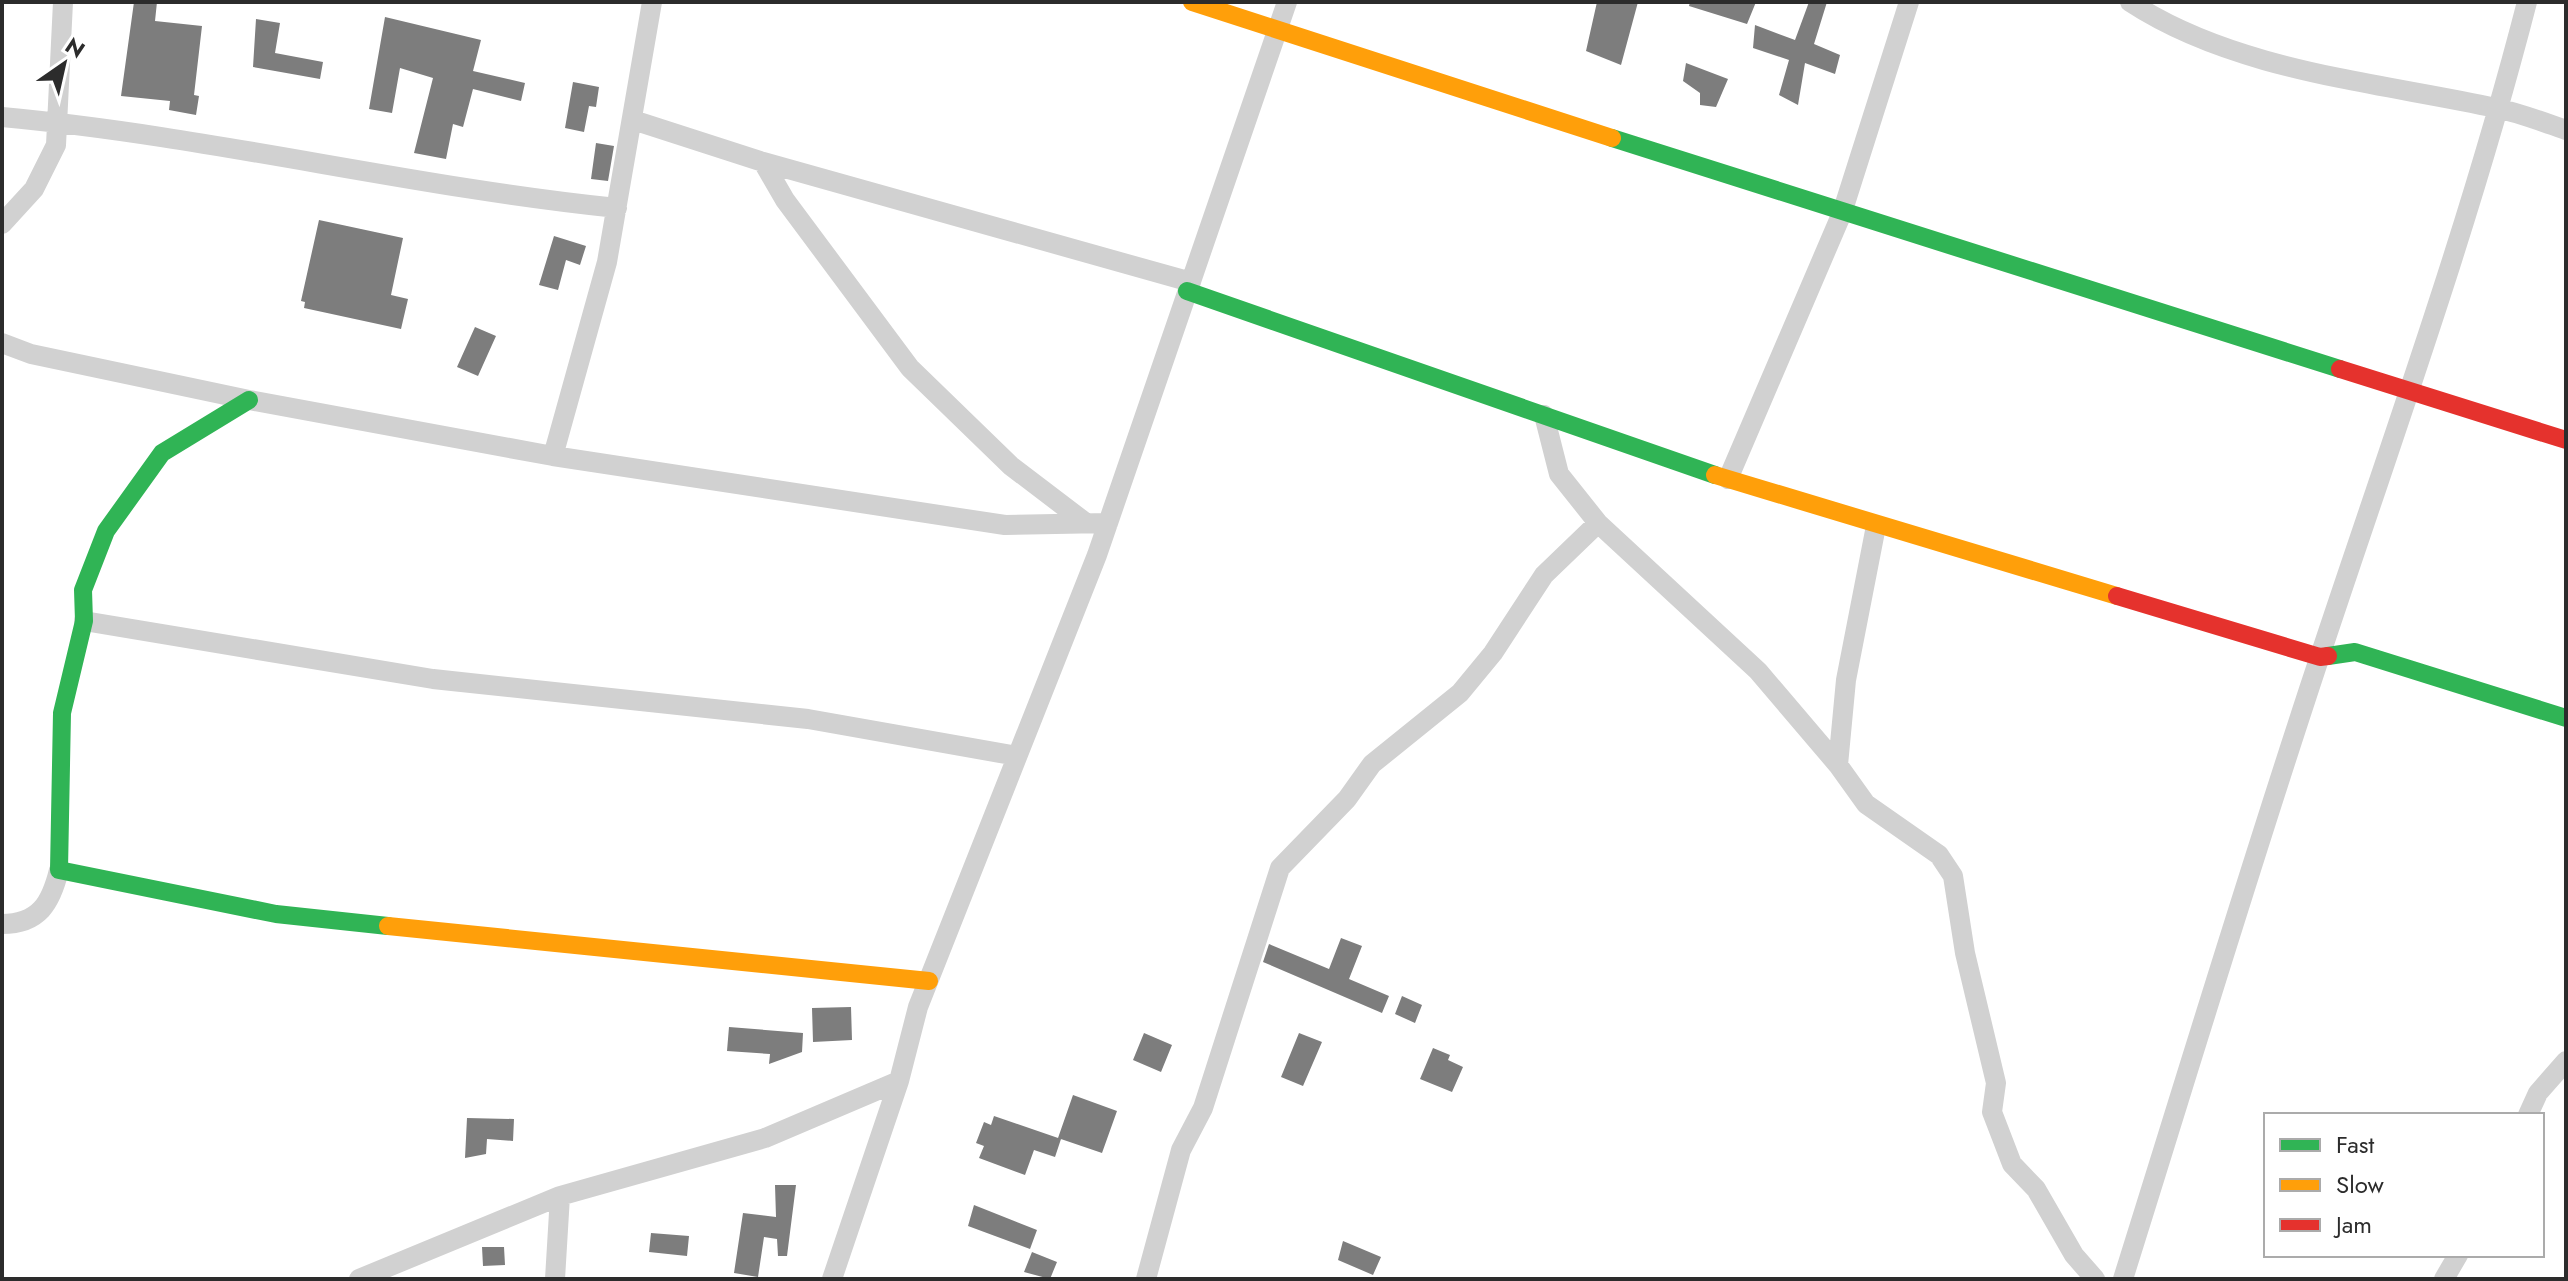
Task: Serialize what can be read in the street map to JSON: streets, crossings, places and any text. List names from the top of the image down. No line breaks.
{"legend":["Fast","Slow","Jam"],"north":"top right"}
